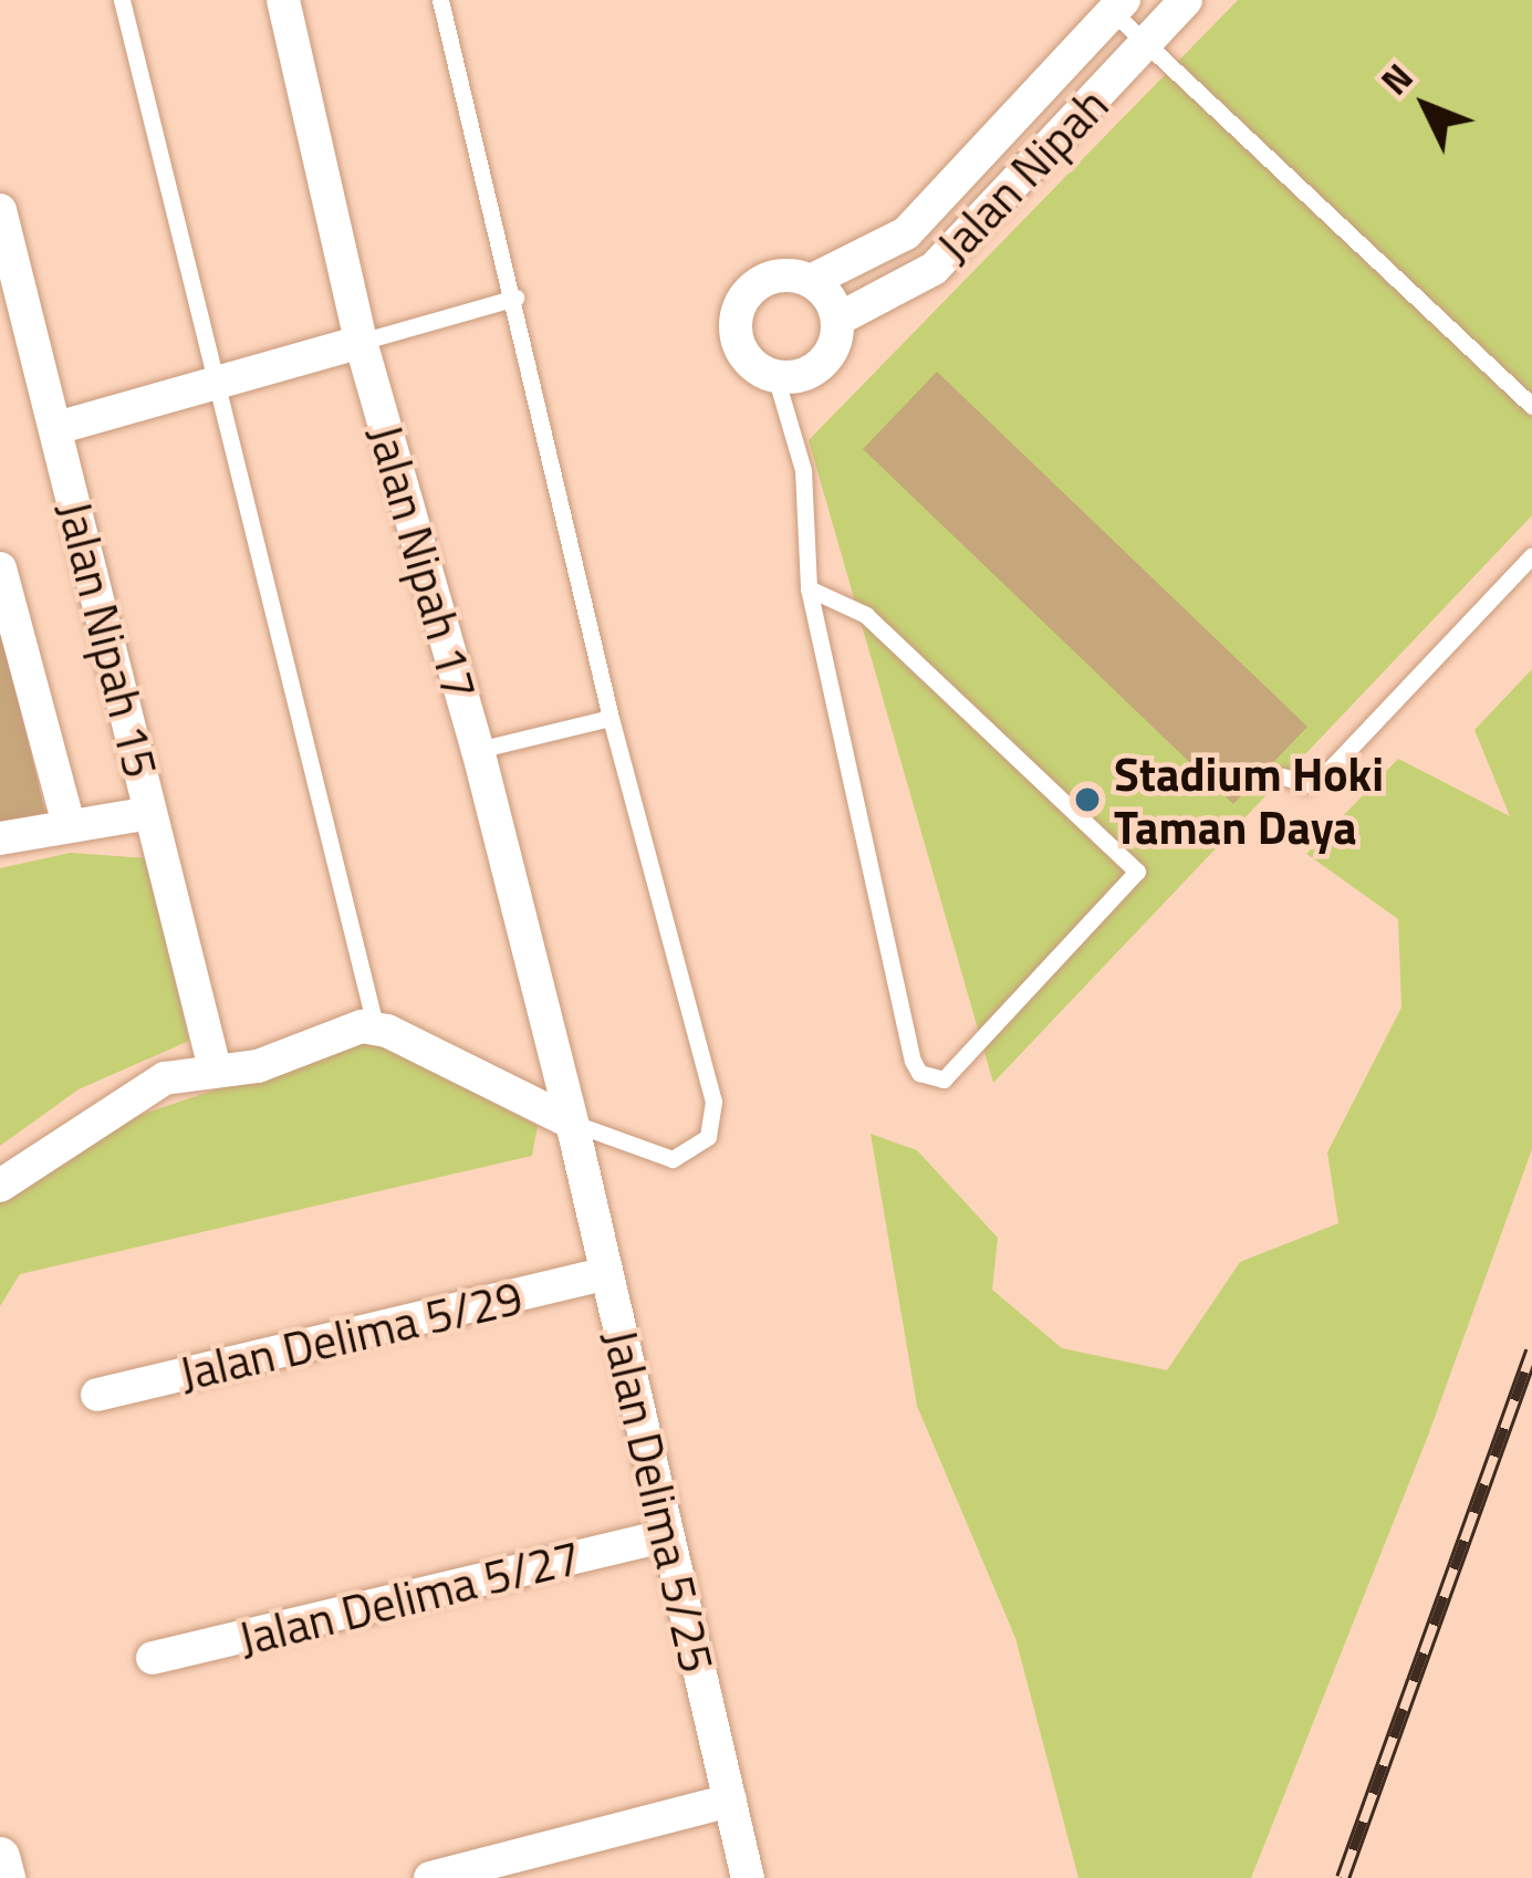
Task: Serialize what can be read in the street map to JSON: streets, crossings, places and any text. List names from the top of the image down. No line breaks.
{"streets":{"street":["Jalan Nipah","Jalan Nipah 17","Jalan Nipah 15","Jalan Delima 5/29","Jalan Delima 5/25","Jalan Delima 5/27"]},"crossings":[["Jalan Nipah 17","Jalan Delima 5/25"],["Jalan Delima 5/29","Jalan Delima 5/25"],["Jalan Delima 5/25","Jalan Delima 5/27"]],"places":["Stadium Hoki Taman Daya"],"north":"top left"}
